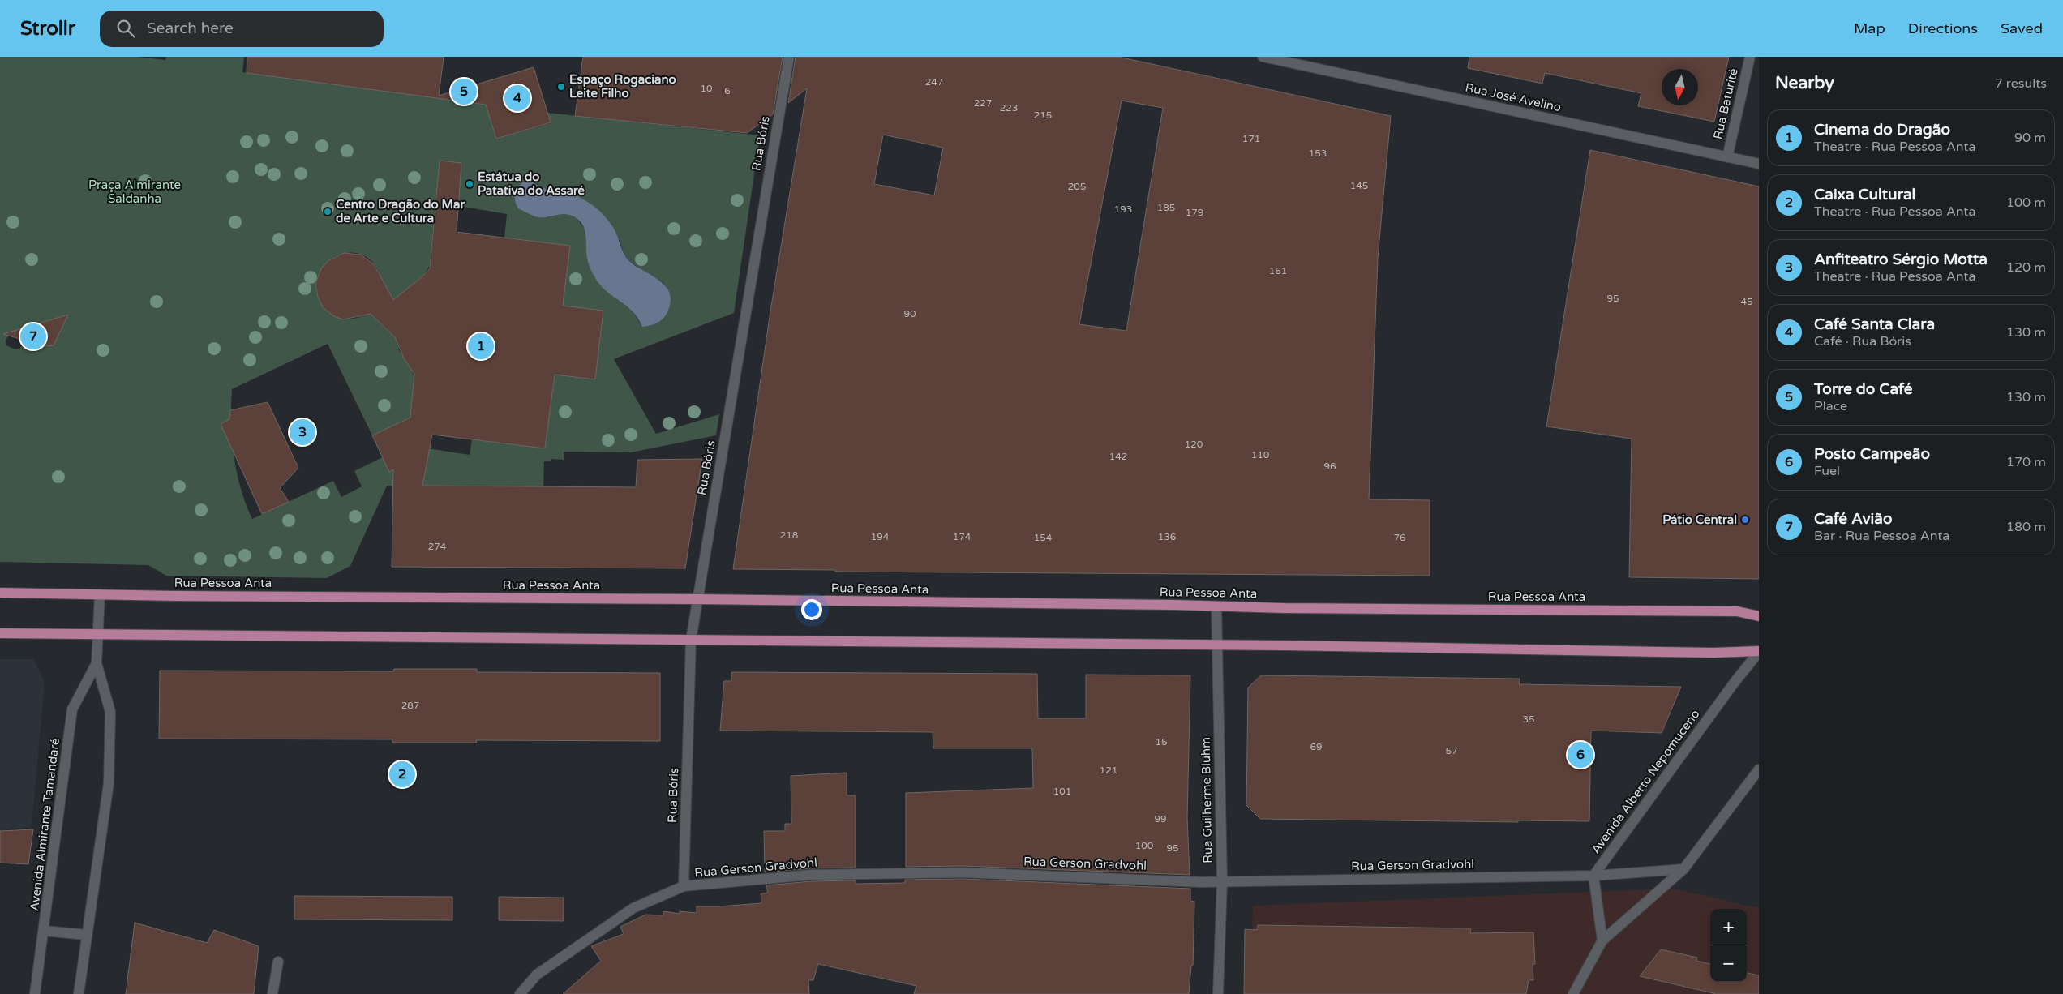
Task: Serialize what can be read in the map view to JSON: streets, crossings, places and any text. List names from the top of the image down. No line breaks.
{"streets":{"main road":["Rua Pessoa Anta"],"street":["Rua José Avelino","Rua Baturité","Rua Bóris","Avenida Alberto Nepomuceno","Rua Guilherme Bluhm","Avenida Almirante Tamandaré","Rua Gerson Gradvohl"]},"crossings":[["Rua José Avelino","Rua Baturité"],["Rua Bóris","Rua Pessoa Anta"],["Rua Bóris","Rua Gerson Gradvohl"],["Rua Pessoa Anta","Rua Guilherme Bluhm"],["Rua Pessoa Anta","Avenida Almirante Tamandaré"],["Avenida Alberto Nepomuceno","Rua Gerson Gradvohl"],["Rua Guilherme Bluhm","Rua Gerson Gradvohl"]],"parks":["Praça Almirante Saldanha"],"places":["Espaço Rogaciano Leite Filho","Estátua do Patativa do Assaré","Centro Dragão do Mar de Arte e Cultura","Pátio Central"],"house_numbers":["247","10","6","227","223","215","171","153","145","205","185","193","179","161","95","45","90","120","110","142","96","218","194","174","136","154","76","274","287","35","15","69","57","121","101","99","100","95"],"north":"bottom","page":{"header":"Strollr","search":"Search here","nav":["Map","Directions","Saved"],"heading":["Nearby","7 results"],"pins":["5","4","7","1","3","6","2"],"list":[{"mark":"1","name":"Cinema do Dragão","note":"Theatre · Rua Pessoa Anta","value":"90 m"},{"mark":"2","name":"Caixa Cultural","note":"Theatre · Rua Pessoa Anta","value":"100 m"},{"mark":"3","name":"Anfiteatro Sérgio Motta","note":"Theatre · Rua Pessoa Anta","value":"120 m"},{"mark":"4","name":"Café Santa Clara","note":"Café · Rua Bóris","value":"130 m"},{"mark":"5","name":"Torre do Café","note":"Place","value":"130 m"},{"mark":"6","name":"Posto Campeão","note":"Fuel","value":"170 m"},{"mark":"7","name":"Café Avião","note":"Bar · Rua Pessoa Anta","value":"180 m"}],"map_buttons":["+","−"]}}
